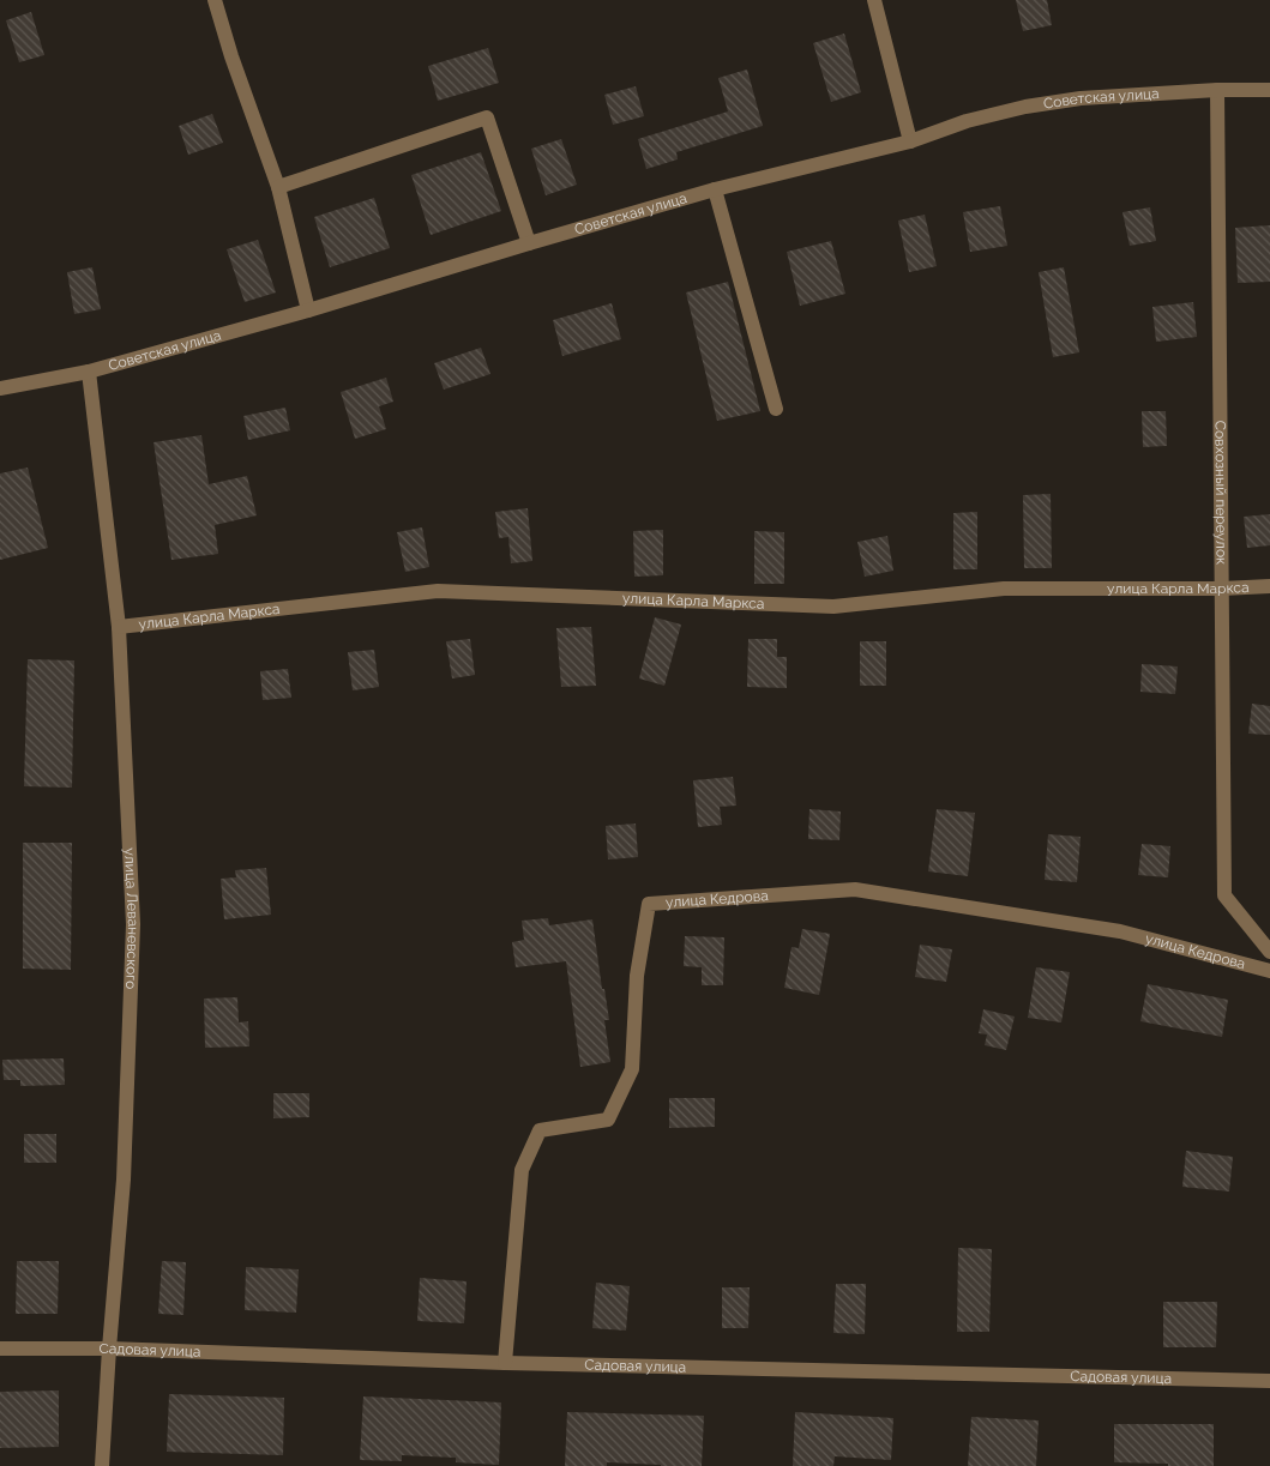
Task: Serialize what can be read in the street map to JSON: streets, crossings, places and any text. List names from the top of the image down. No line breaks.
{"streets":{"street":["Советская улица","Совхозный переулок","улица Карла Маркса","улица Кедрова","улица Леваневского","Садовая улица"]},"crossings":[["Советская улица","Совхозный переулок"],["Советская улица","улица Леваневского"],["Совхозный переулок","улица Карла Маркса"],["улица Карла Маркса","улица Леваневского"],["улица Кедрова","Садовая улица"],["улица Леваневского","Садовая улица"]]}
